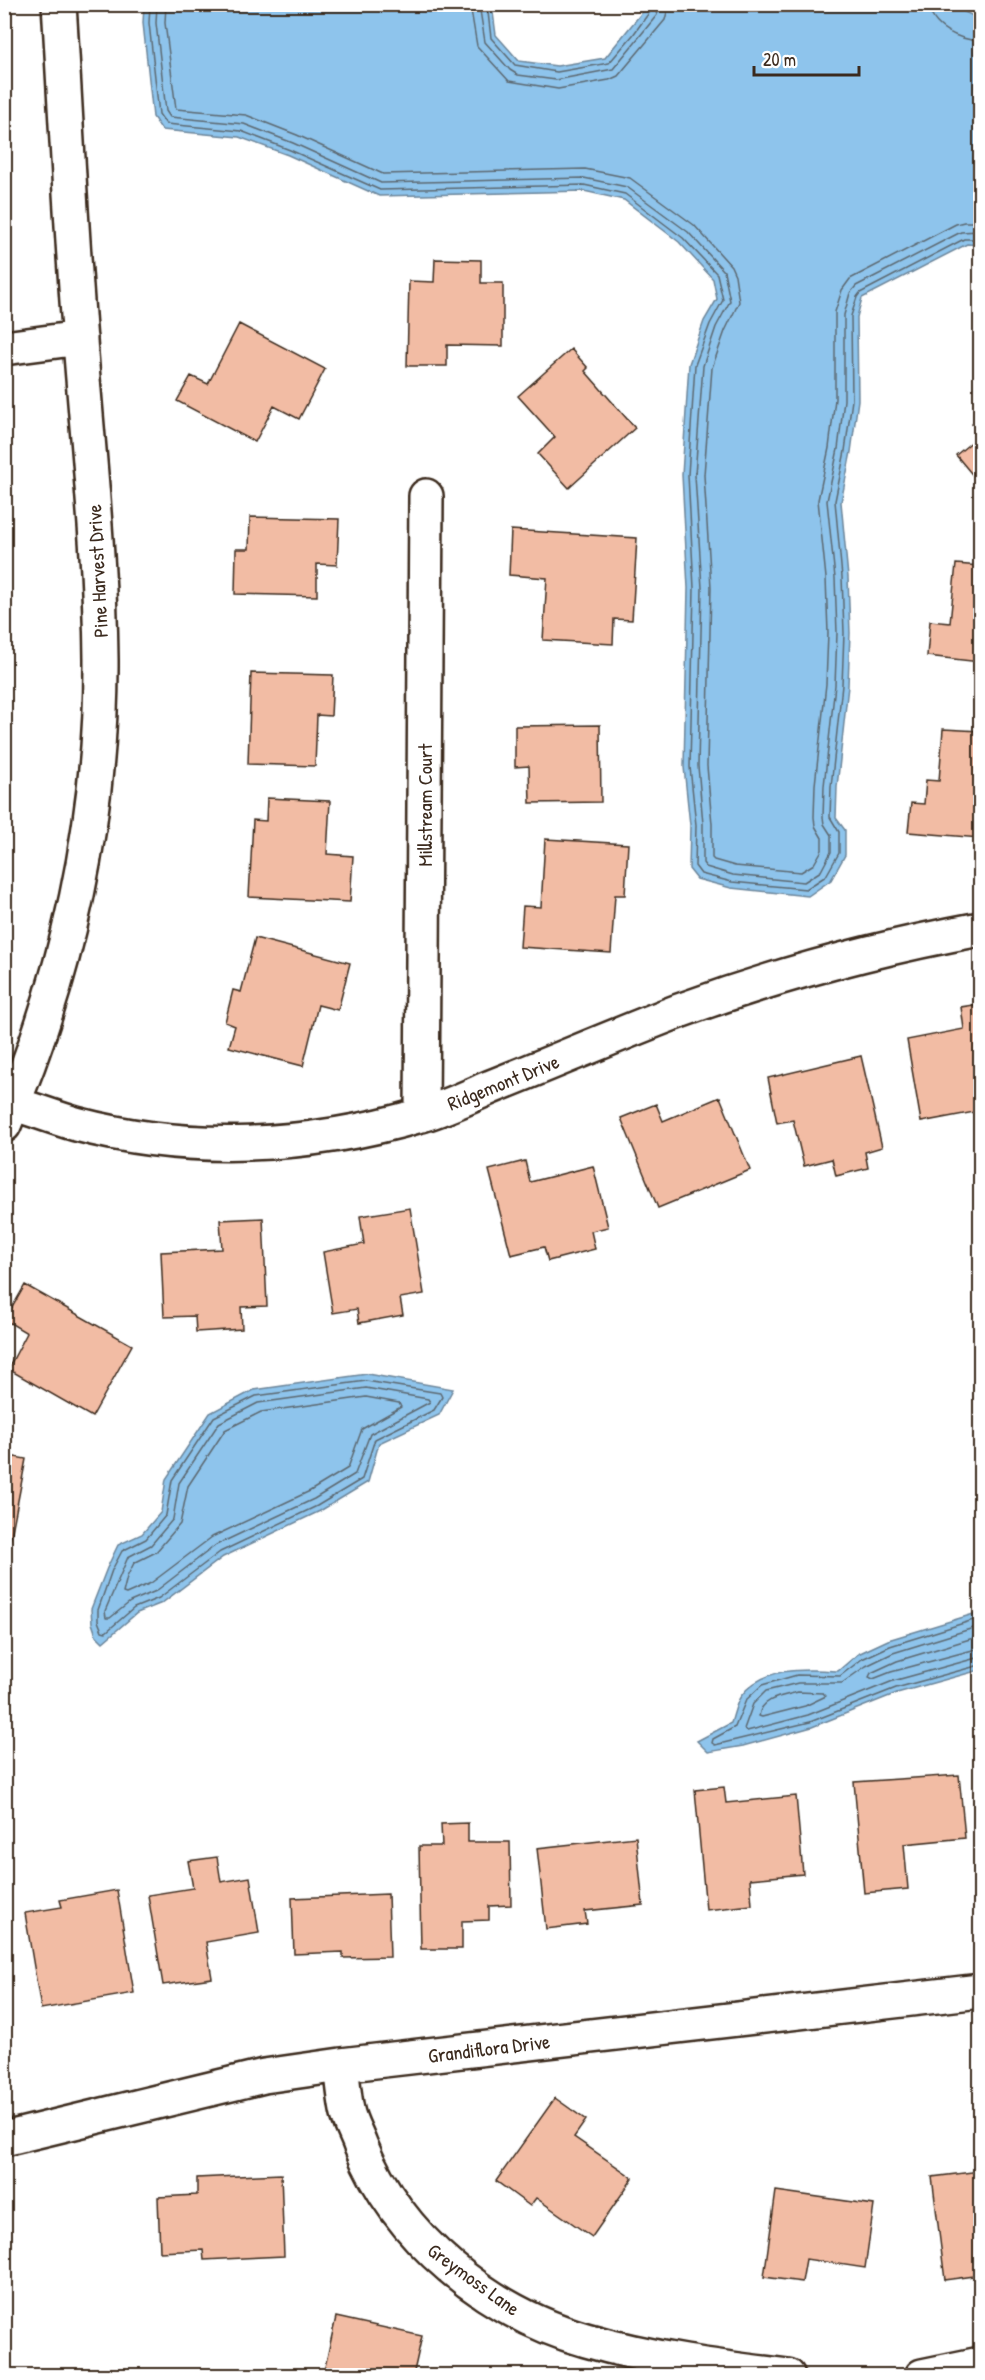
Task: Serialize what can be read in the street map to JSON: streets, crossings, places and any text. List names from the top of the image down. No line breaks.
{"streets":{"street":["Pine Harvest Drive","Millstream Court","Ridgemont Drive","Grandiflora Drive","Greymoss Lane"]},"crossings":[["Pine Harvest Drive","Ridgemont Drive"],["Millstream Court","Ridgemont Drive"],["Grandiflora Drive","Greymoss Lane"]],"scale_bar":"20 m"}
